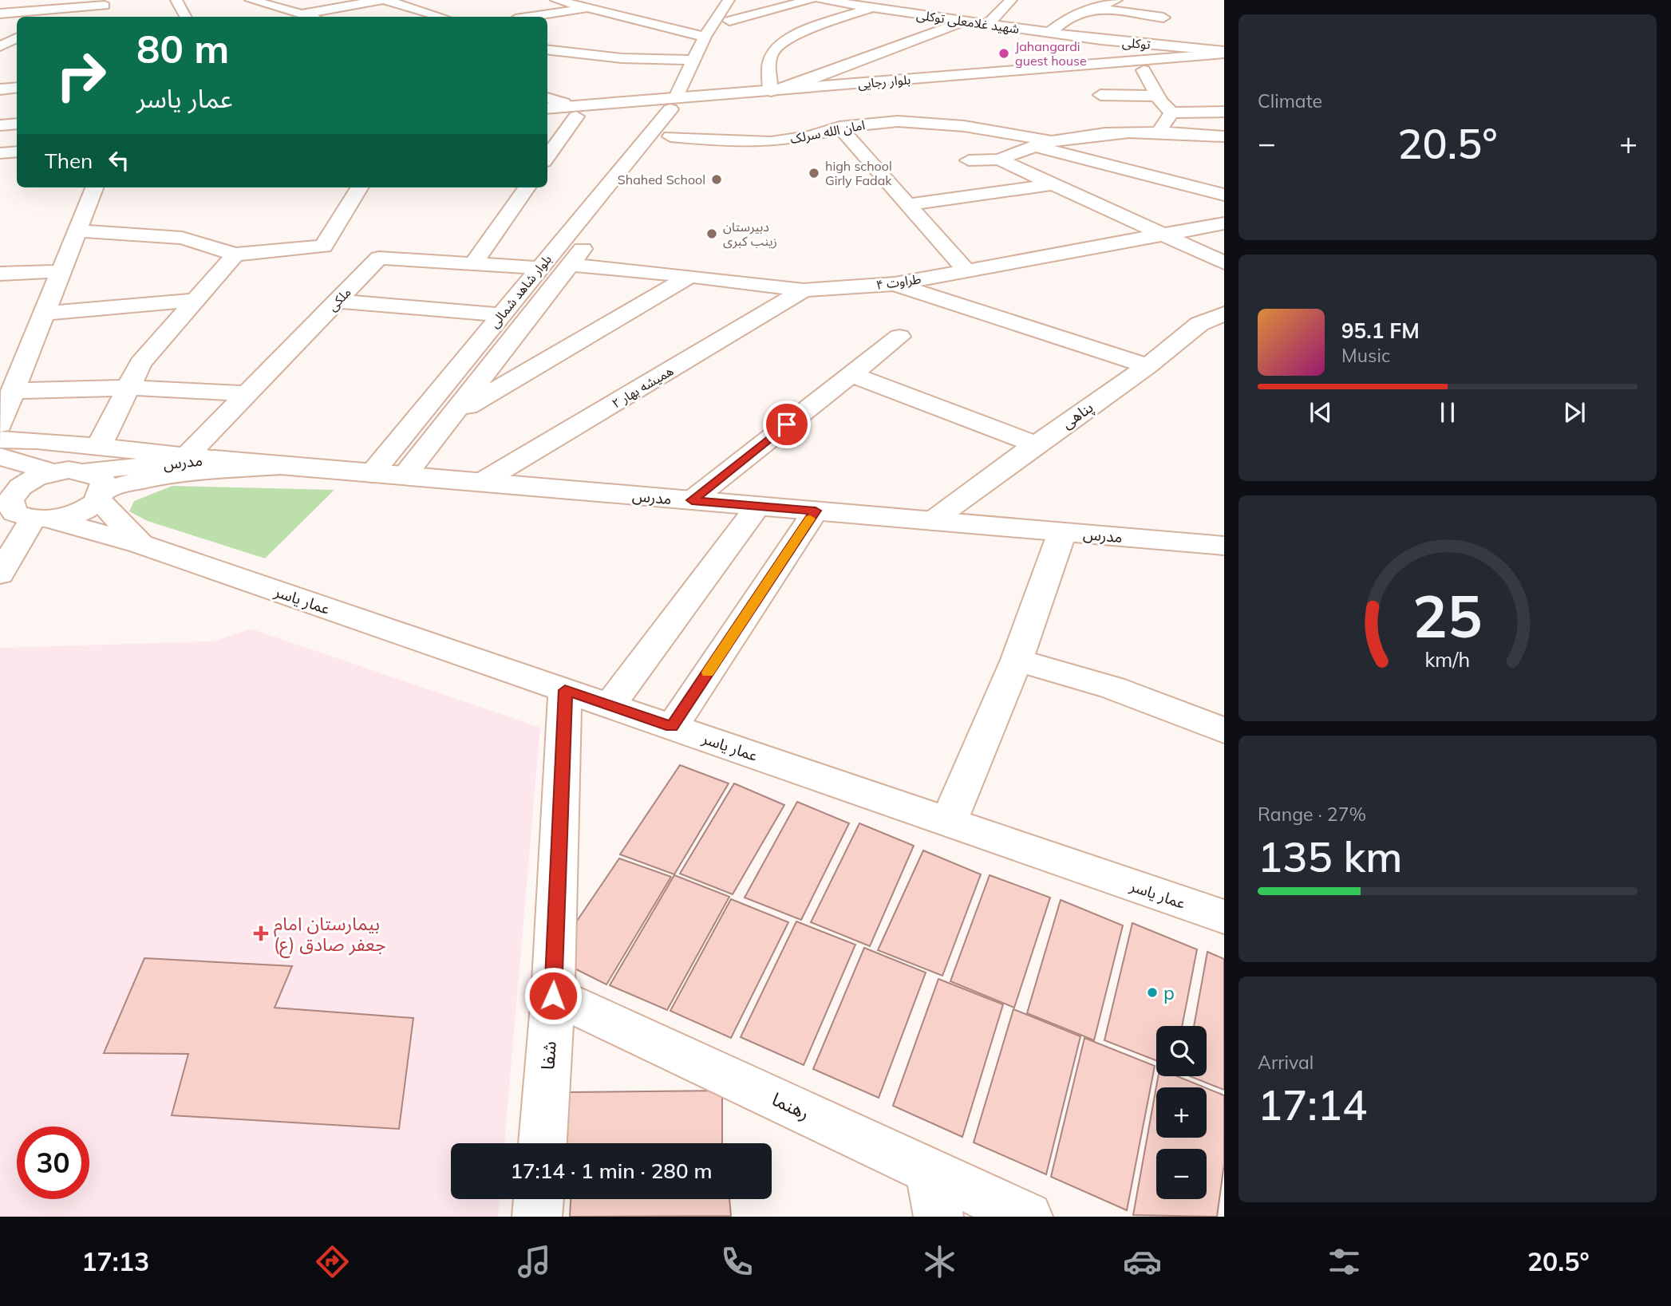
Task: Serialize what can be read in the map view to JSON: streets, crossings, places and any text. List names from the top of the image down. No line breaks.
{"streets":{"street":["شهید غلامعلی توکلی","توکلی","بلوار رجایی","امان الله سرلک","طراوت ۴","بلوار شاهد شمالی","ملکی","همیشه بهار ۲","پناهی","مدرس","عمار یاسر","شفا","رهنما"]},"crossings":[["شهید غلامعلی توکلی","توکلی"],["توکلی","بلوار رجایی"],["بلوار رجایی","بلوار شاهد شمالی"],["امان الله سرلک","بلوار شاهد شمالی"],["طراوت ۴","بلوار شاهد شمالی"],["طراوت ۴","همیشه بهار ۲"],["بلوار شاهد شمالی","ملکی"],["بلوار شاهد شمالی","مدرس"],["همیشه بهار ۲","مدرس"],["پناهی","مدرس"],["مدرس","عمار یاسر"],["عمار یاسر","شفا"],["شفا","رهنما"]],"places":{"other":["Jahangardi guest house","high school Girly Fadak","Shahed School","دبیرستان زینب کبری","p"],"health":["بیمارستان امام جعفر صادق (ع)"]},"page":{"tile":["Climate",["Range · 27%","135 km"],["Arrival","17:14"]],"turn":["80 m","عمار یاسر"],"heat":["−","20.5°","+"],"then":"Then","song":["95.1 FM","Music"],"map_buttons":["+","−"],"limit":"30","trip":"17:14 · 1 min · 280 m","tabs":["17:13","20.5°"],"gauge":["25","km/h"]}}
